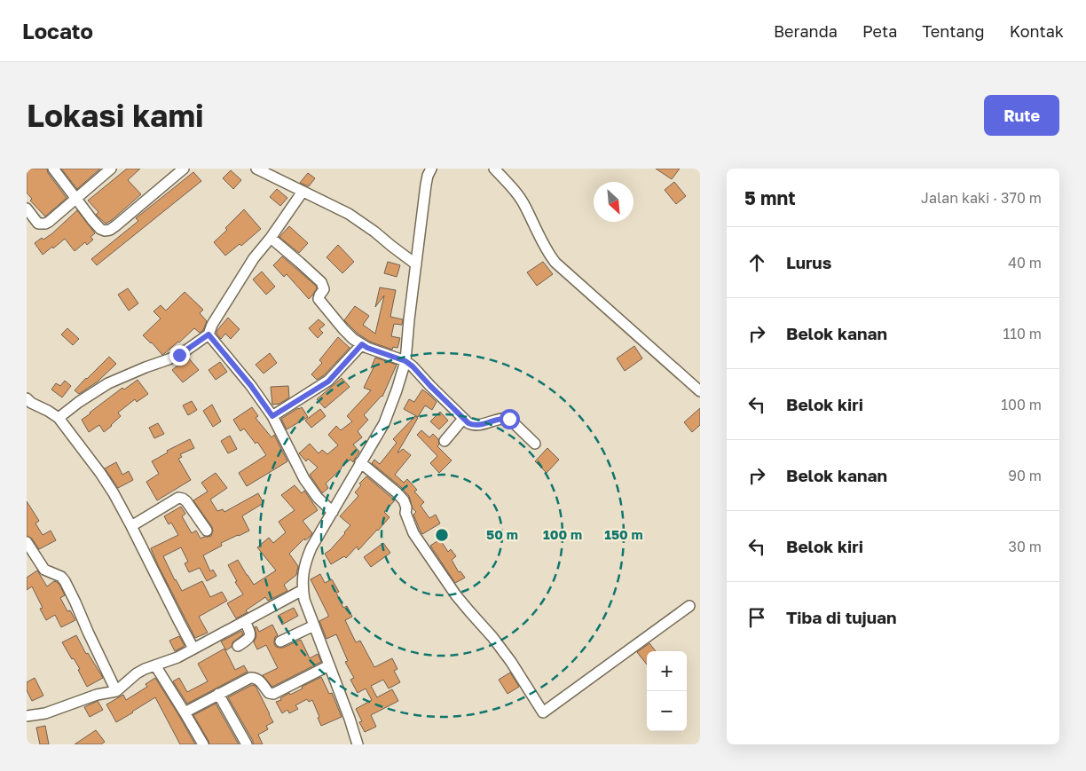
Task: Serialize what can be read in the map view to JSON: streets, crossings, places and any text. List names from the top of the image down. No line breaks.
{"north":"bottom right","page":{"header":"Locato","nav":["Beranda","Peta","Tentang","Kontak"],"buttons":"Rute","title":"Lokasi kami","heading":["5 mnt","Jalan kaki · 370 m"],"list":[["Lurus","40 m"],["Belok kanan","110 m"],["Belok kiri","100 m"],["Belok kanan","90 m"],["Belok kiri","30 m"],"Tiba di tujuan"],"map_buttons":["+","−"]},"rings":["50 m","100 m","150 m"]}
